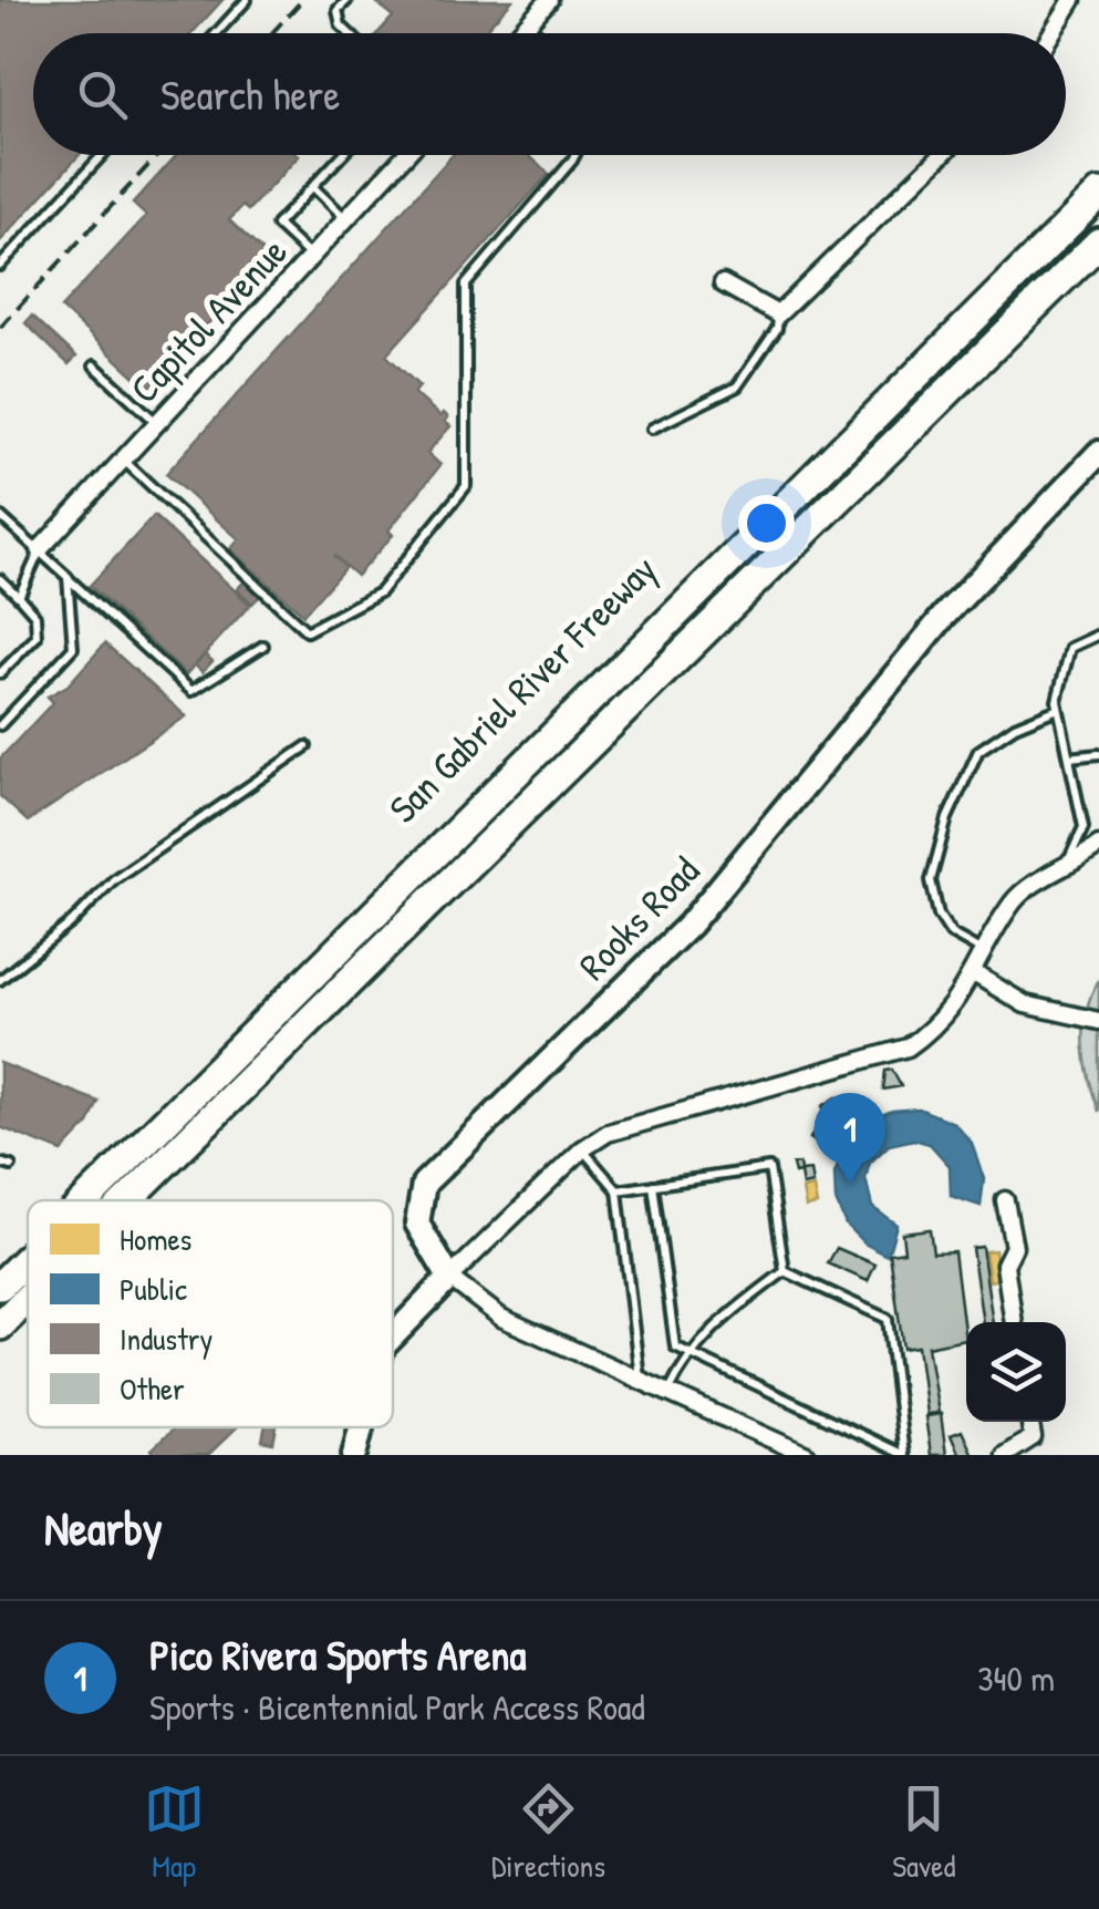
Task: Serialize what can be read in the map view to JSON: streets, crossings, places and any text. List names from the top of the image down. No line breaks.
{"streets":{"highway":["San Gabriel River Freeway"],"street":["Capitol Avenue","Rooks Road"]},"legend":["Homes","Public","Industry","Other"],"page":{"search":"Search here","pins":"1","heading":"Nearby","list":[{"mark":"1","name":"Pico Rivera Sports Arena","note":"Sports · Bicentennial Park Access Road","value":"340 m"}],"nav":["Map","Directions","Saved"]}}
